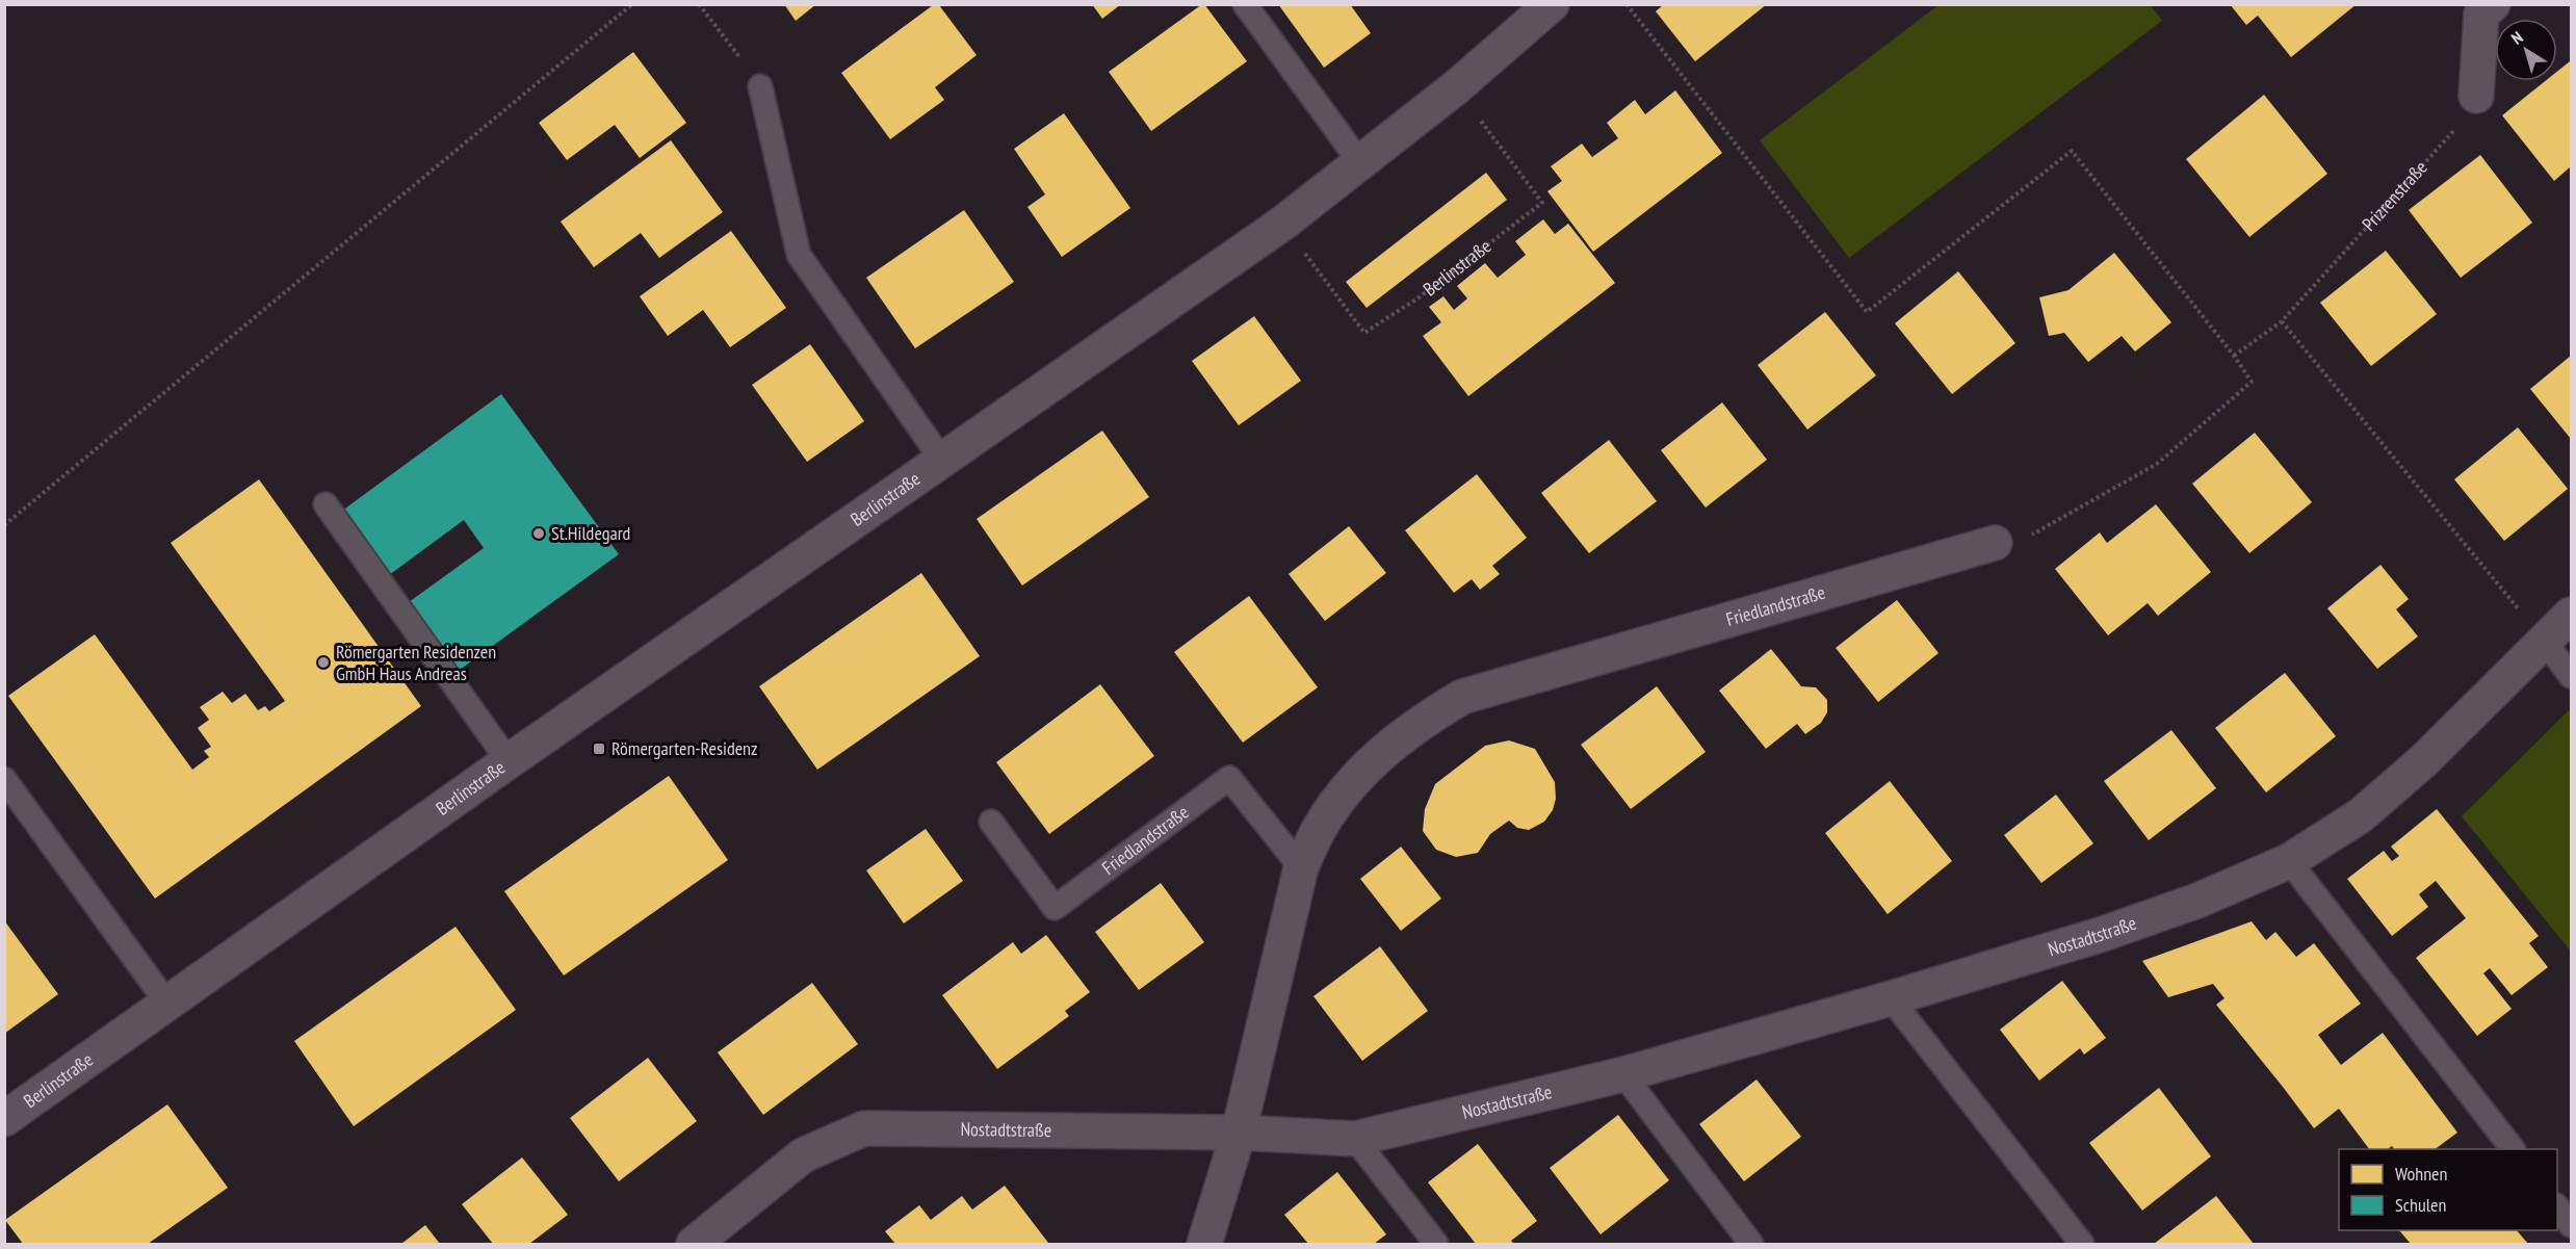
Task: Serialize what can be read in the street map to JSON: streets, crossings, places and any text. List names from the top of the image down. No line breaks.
{"streets":{"street":["Berlinstraße","Friedlandstraße","Nostadtstraße"],"path":["Prizrenstraße"]},"crossings":[["Friedlandstraße","Nostadtstraße"]],"places":{"other":["St.Hildegard","Römergarten Residenzen GmbH Haus Andreas"],"transit":["Römergarten-Residenz"]},"legend":["Wohnen","Schulen"],"north":"top left"}
